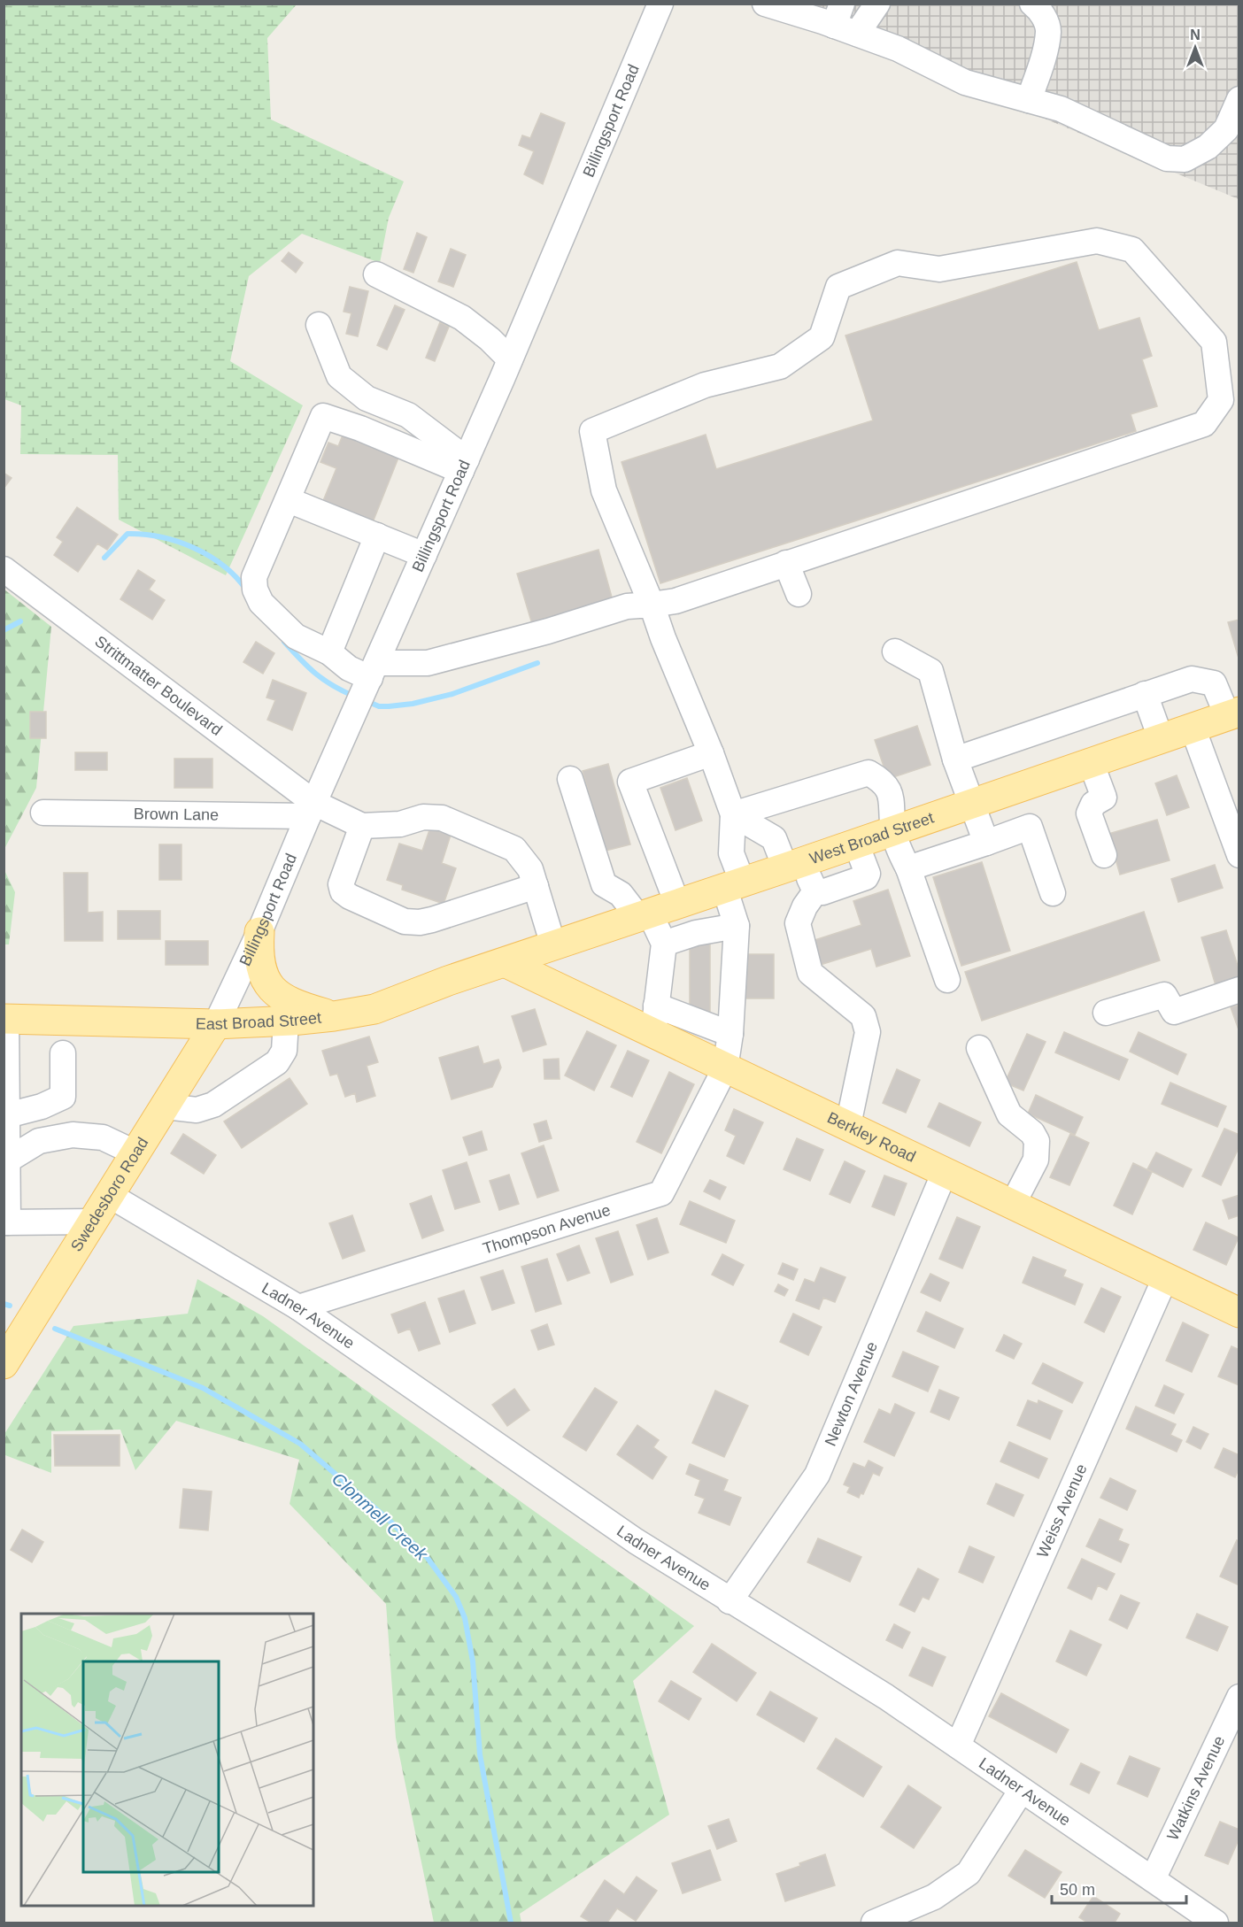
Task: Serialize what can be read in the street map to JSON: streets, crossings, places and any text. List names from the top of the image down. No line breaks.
{"streets":{"main road":["West Broad Street","East Broad Street","Berkley Road","Swedesboro Road"],"street":["Billingsport Road","Strittmatter Boulevard","Brown Lane","Thompson Avenue","Ladner Avenue","Newton Avenue","Weiss Avenue","Watkins Avenue"]},"crossings":[["Billingsport Road","Strittmatter Boulevard"],["Billingsport Road","Brown Lane"],["Billingsport Road","East Broad Street"],["Billingsport Road","Swedesboro Road"],["Strittmatter Boulevard","Brown Lane"],["West Broad Street","East Broad Street"],["West Broad Street","Berkley Road"],["East Broad Street","Berkley Road"],["East Broad Street","Swedesboro Road"],["Berkley Road","Thompson Avenue"],["Berkley Road","Newton Avenue"],["Berkley Road","Weiss Avenue"],["Swedesboro Road","Ladner Avenue"],["Thompson Avenue","Ladner Avenue"],["Ladner Avenue","Newton Avenue"],["Ladner Avenue","Weiss Avenue"],["Ladner Avenue","Watkins Avenue"]],"water":["Clonmell Creek"],"scale_bar":"50 m","north":"top"}
